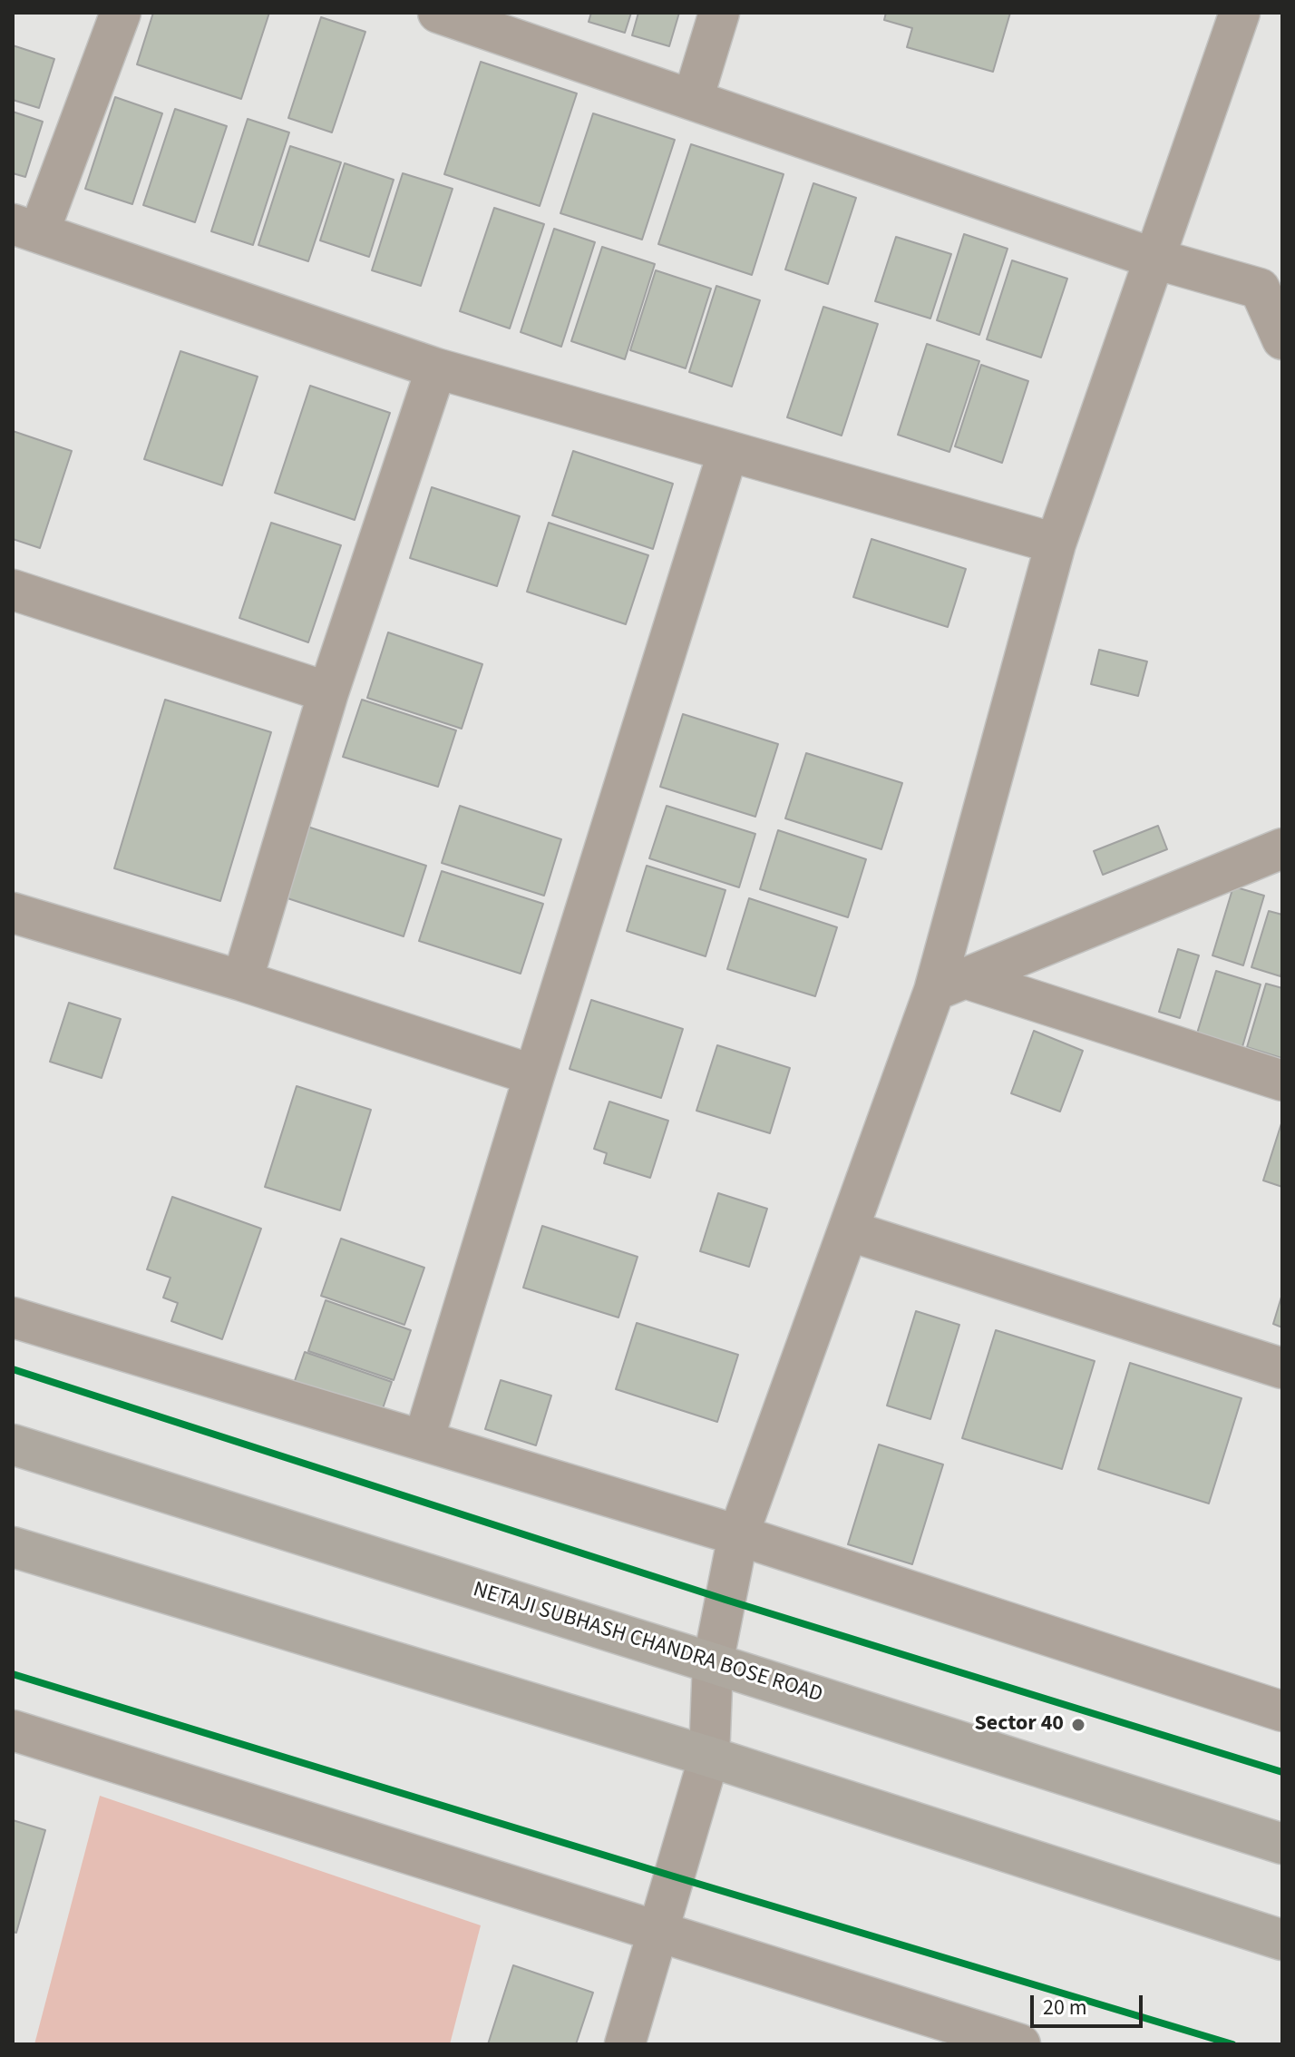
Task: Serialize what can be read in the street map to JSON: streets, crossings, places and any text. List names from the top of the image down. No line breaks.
{"streets":{"main road":["NETAJI SUBHASH CHANDRA BOSE ROAD"]},"places":["Sector 40"],"scale_bar":"20 m"}
